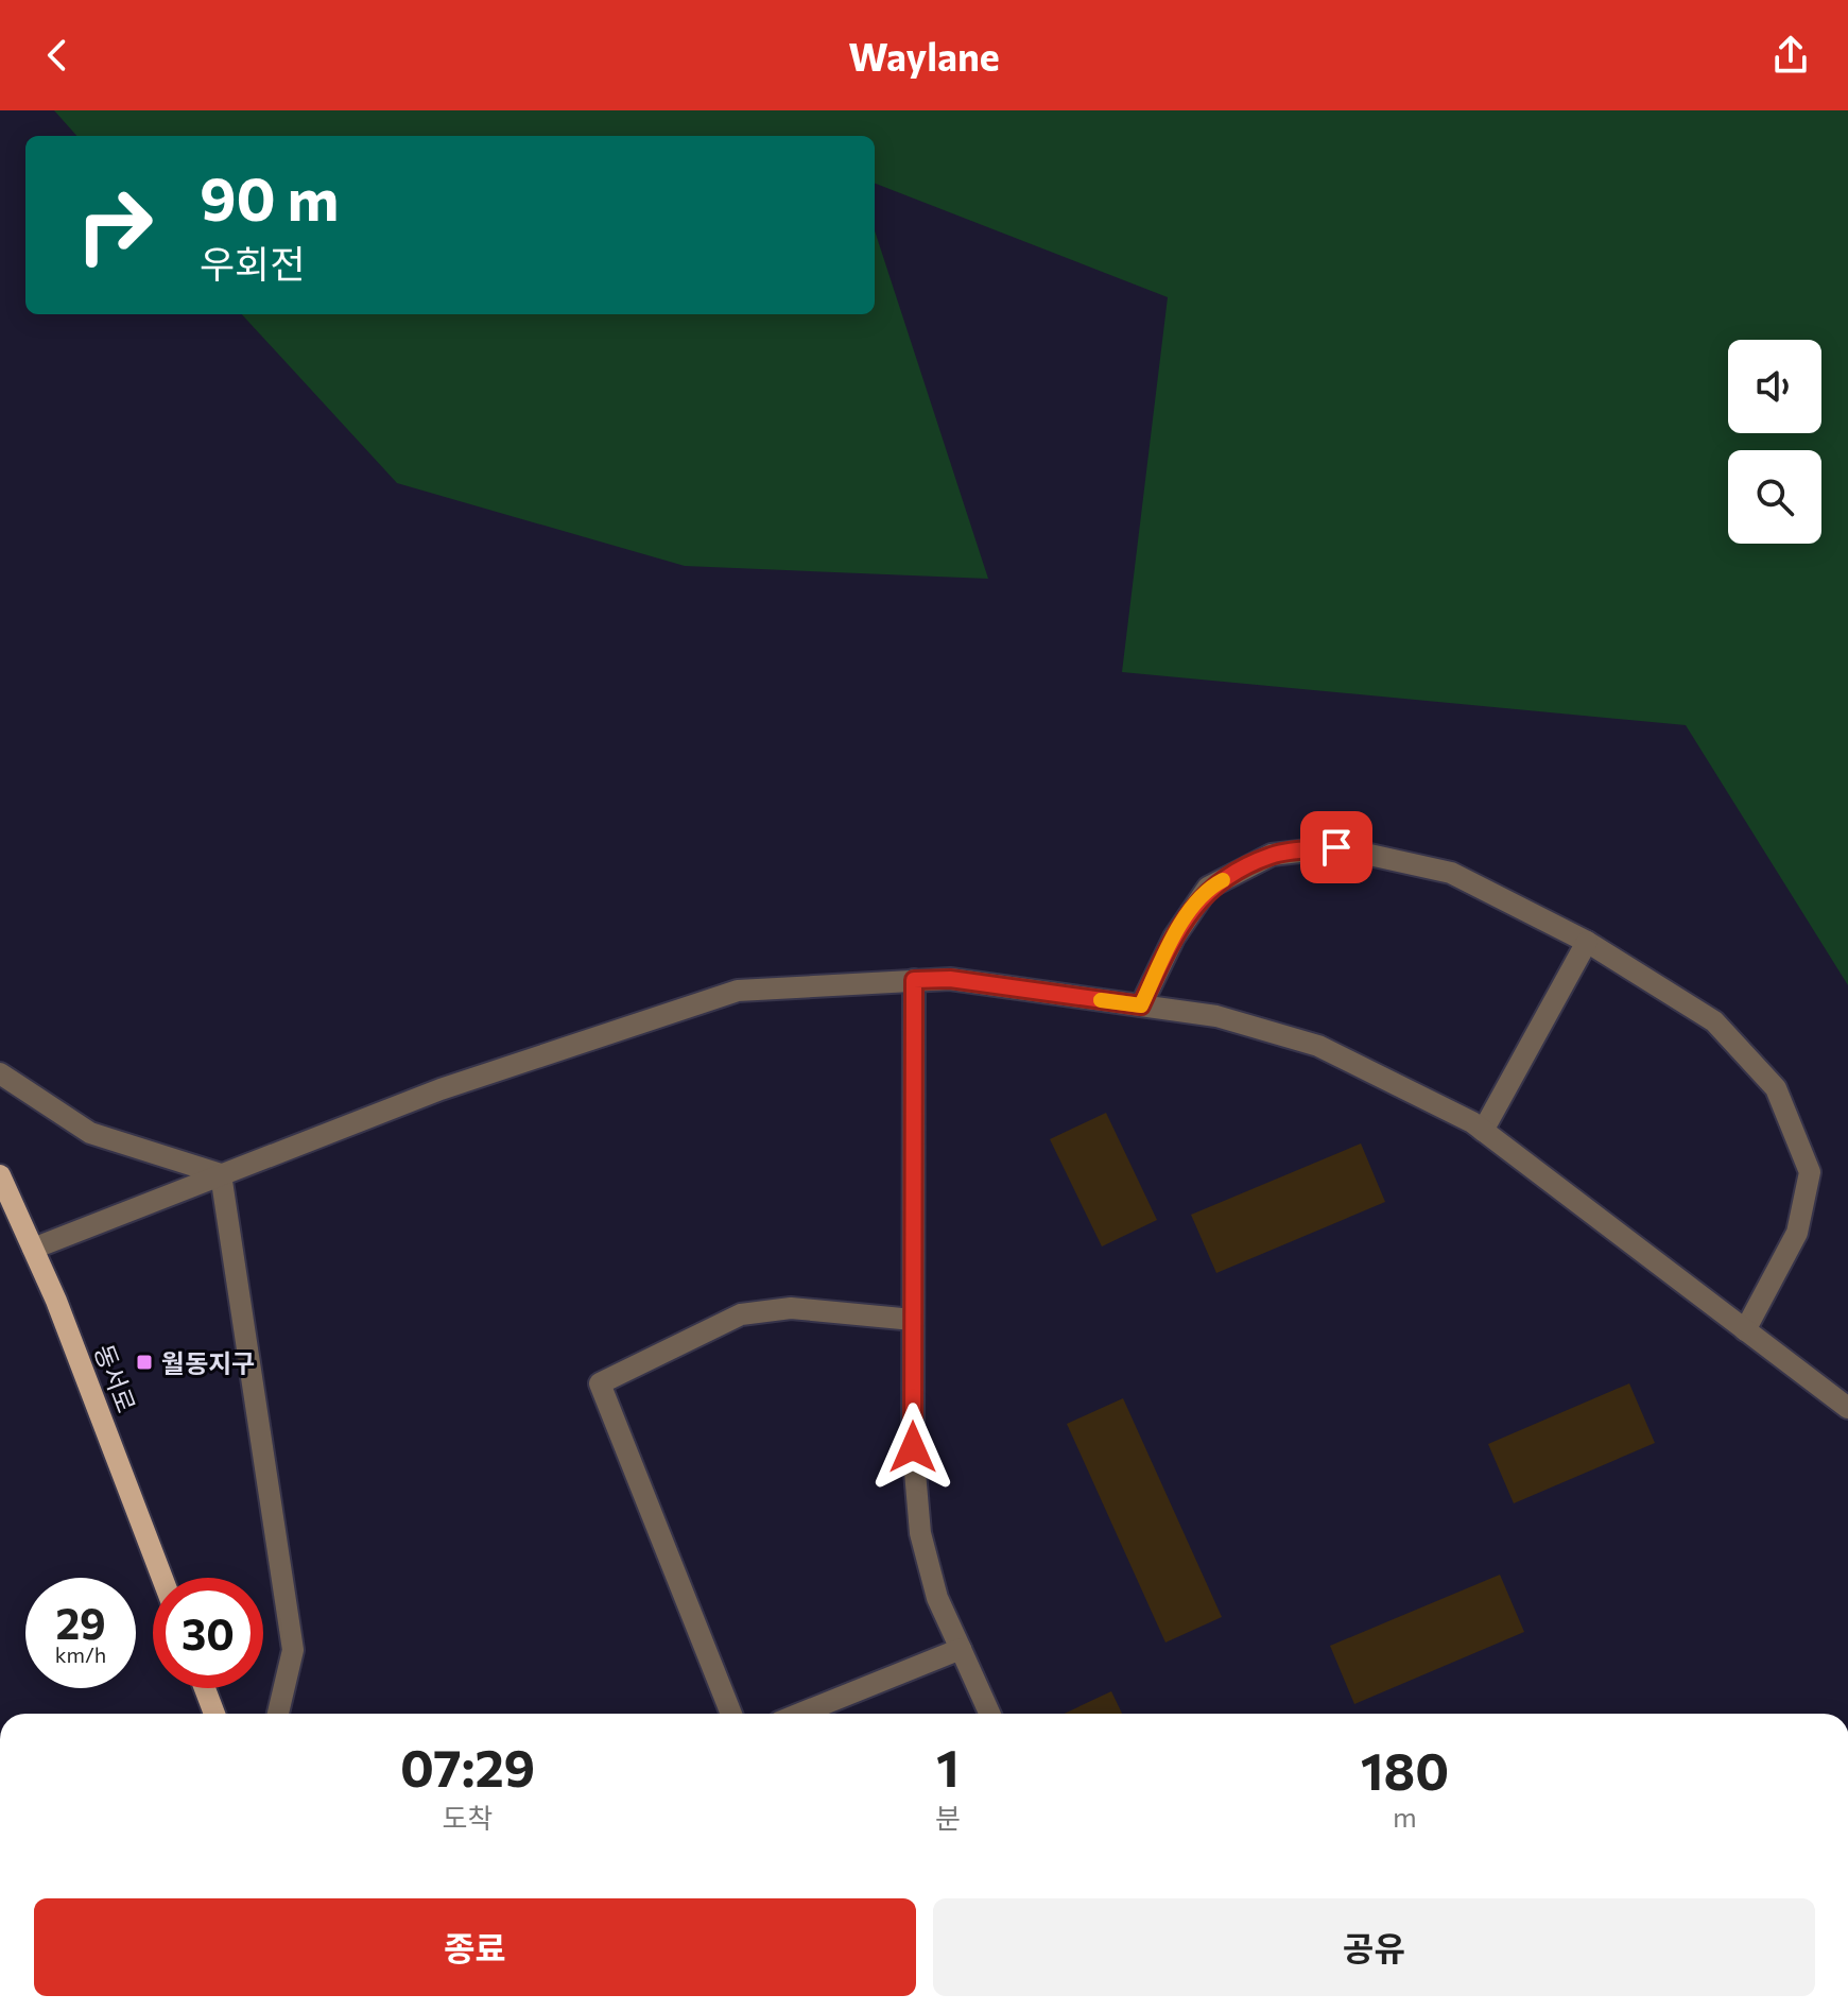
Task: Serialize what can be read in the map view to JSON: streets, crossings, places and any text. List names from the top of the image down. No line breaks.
{"streets":{"main road":["동서로"]},"places":{"transit":["월동지구"]},"page":{"header":"Waylane","turn":["90 m","우회전"],"speed":"29 km/h","limit":"30","eta":["07:29","도착","1","분","180","m"],"buttons":["종료","공유"]}}
